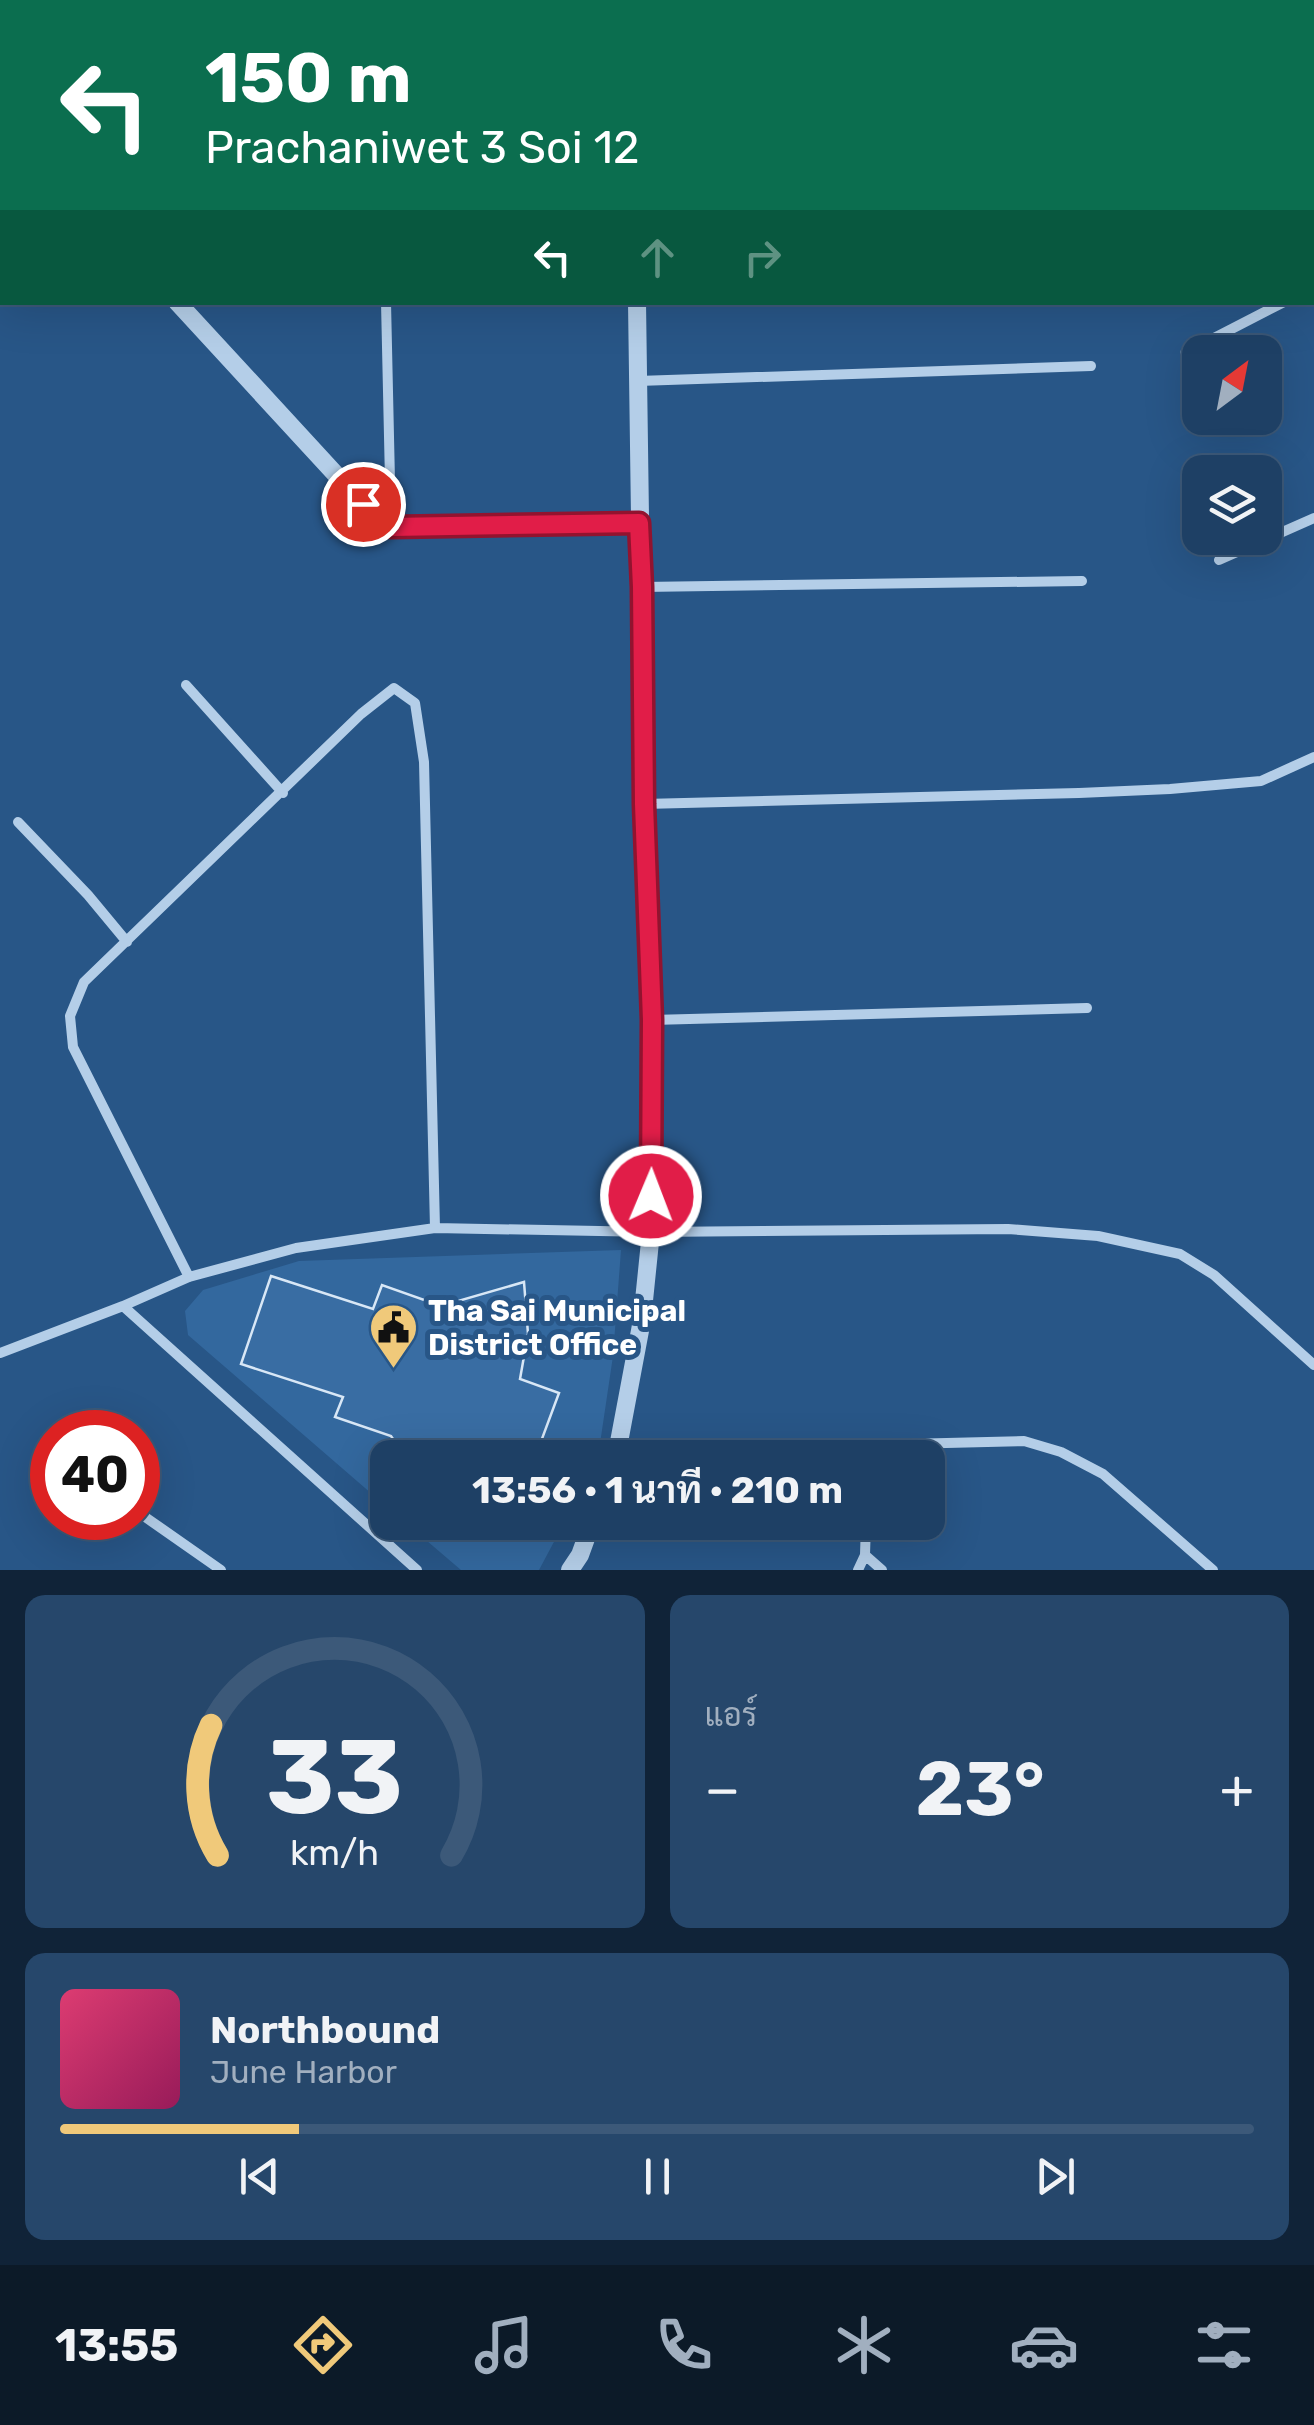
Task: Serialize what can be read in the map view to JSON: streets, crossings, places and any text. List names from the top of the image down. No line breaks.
{"places":{"public building":["Tha Sai Municipal District Office"]},"north":"top right","page":{"turn":["150 m","Prachaniwet 3 Soi 12"],"limit":"40","trip":"13:56 · 1 นาที · 210 m","tile":"แอร์","heat":["−","23°","+"],"song":["Northbound","June Harbor"],"tabs":"13:55","gauge":["33","km/h"]}}
